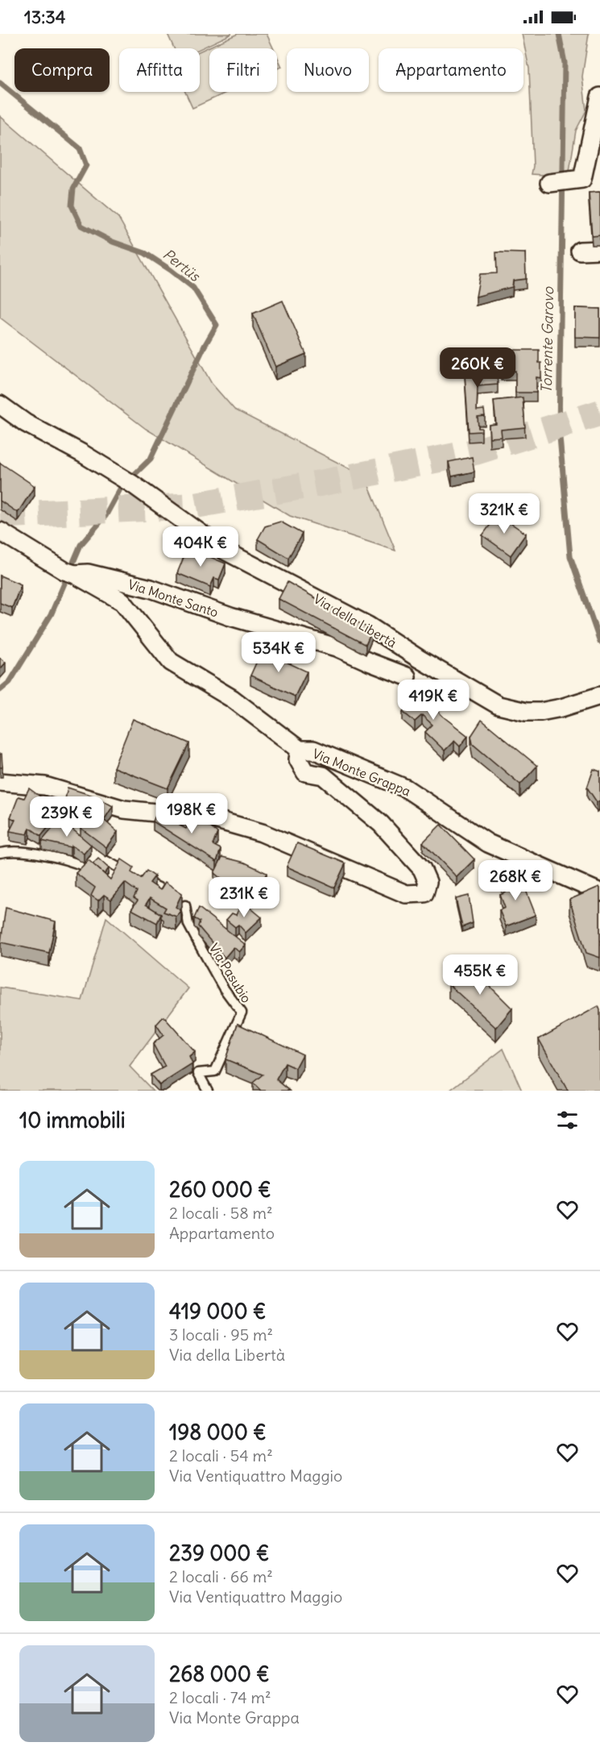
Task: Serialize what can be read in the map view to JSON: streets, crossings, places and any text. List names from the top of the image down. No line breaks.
{"streets":{"street":["Via Monte Santo","Via della Libertà","Via Monte Grappa"],"lane":["Via Pasubio"]},"crossings":[["Via Monte Santo","Via Monte Grappa"]],"water":["Pertüs","Torrente Garovo"],"page":{"status":"13:34","chip":["Compra","Affitta","Filtri","Nuovo","Appartamento"],"price":["260K €","321K €","404K €","534K €","419K €","198K €","239K €","268K €","231K €","455K €"],"heading":"10 immobili","list":[{"name":"260 000 €","note":"2 locali · 58 m² · Appartamento"},{"name":"419 000 €","note":"3 locali · 95 m² · Via della Libertà"},{"name":"198 000 €","note":"2 locali · 54 m² · Via Ventiquattro Maggio"},{"name":"239 000 €","note":"2 locali · 66 m² · Via Ventiquattro Maggio"},{"name":"268 000 €","note":"2 locali · 74 m² · Via Monte Grappa"}]}}
